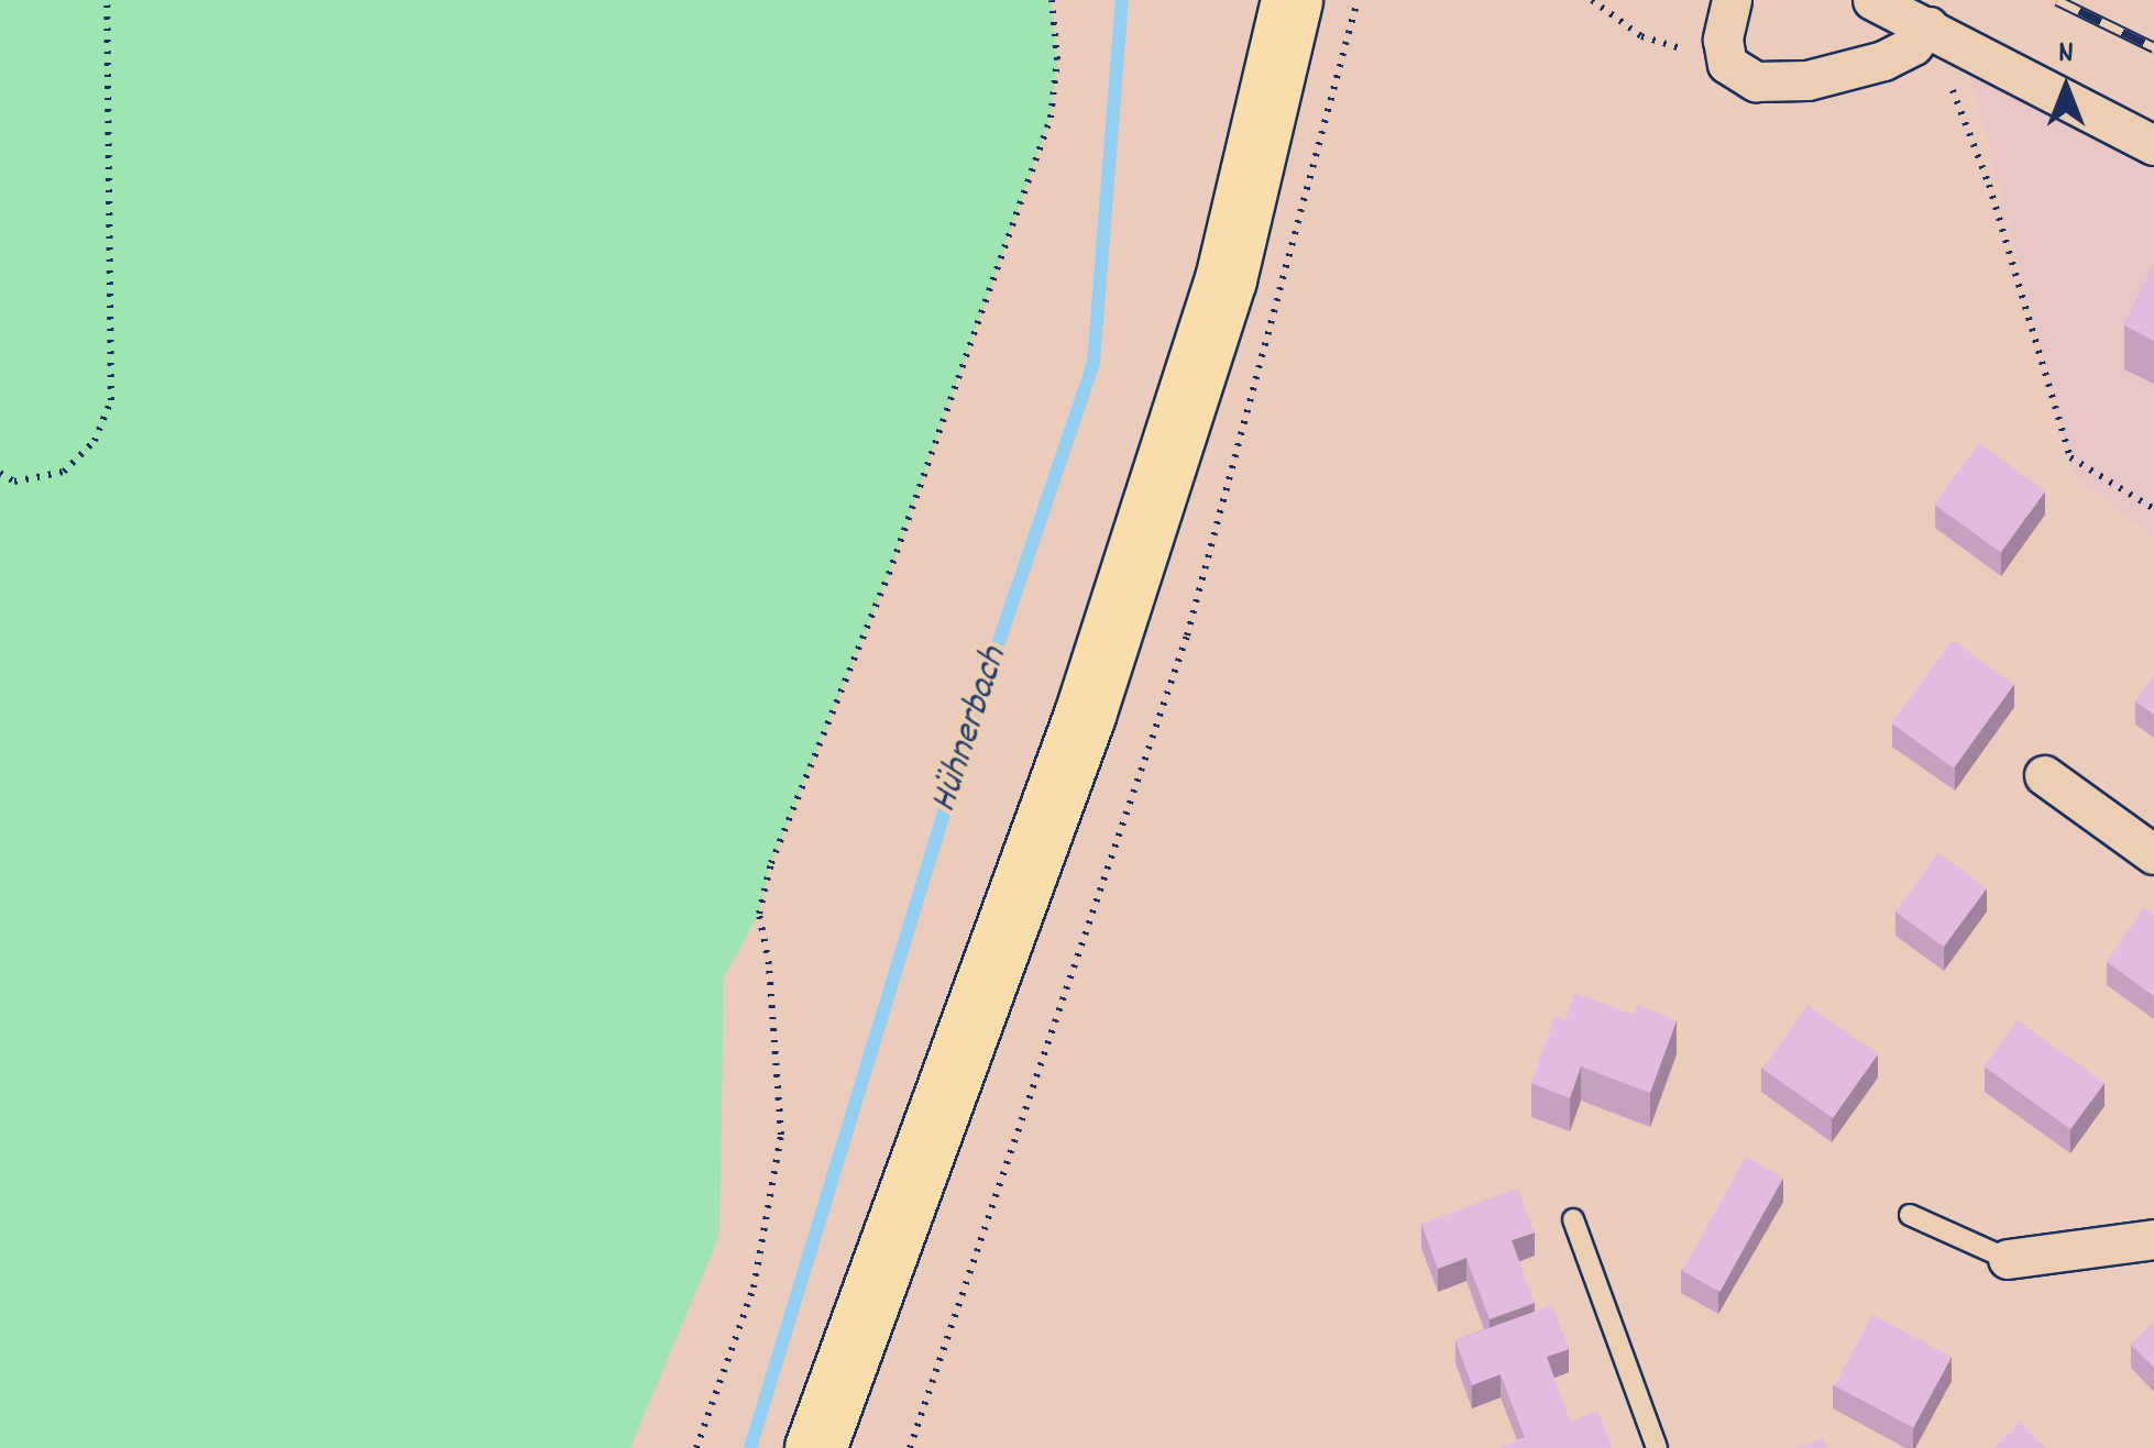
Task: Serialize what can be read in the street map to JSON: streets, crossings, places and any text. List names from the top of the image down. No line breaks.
{"water":["Hühnerbach"],"north":"top"}
